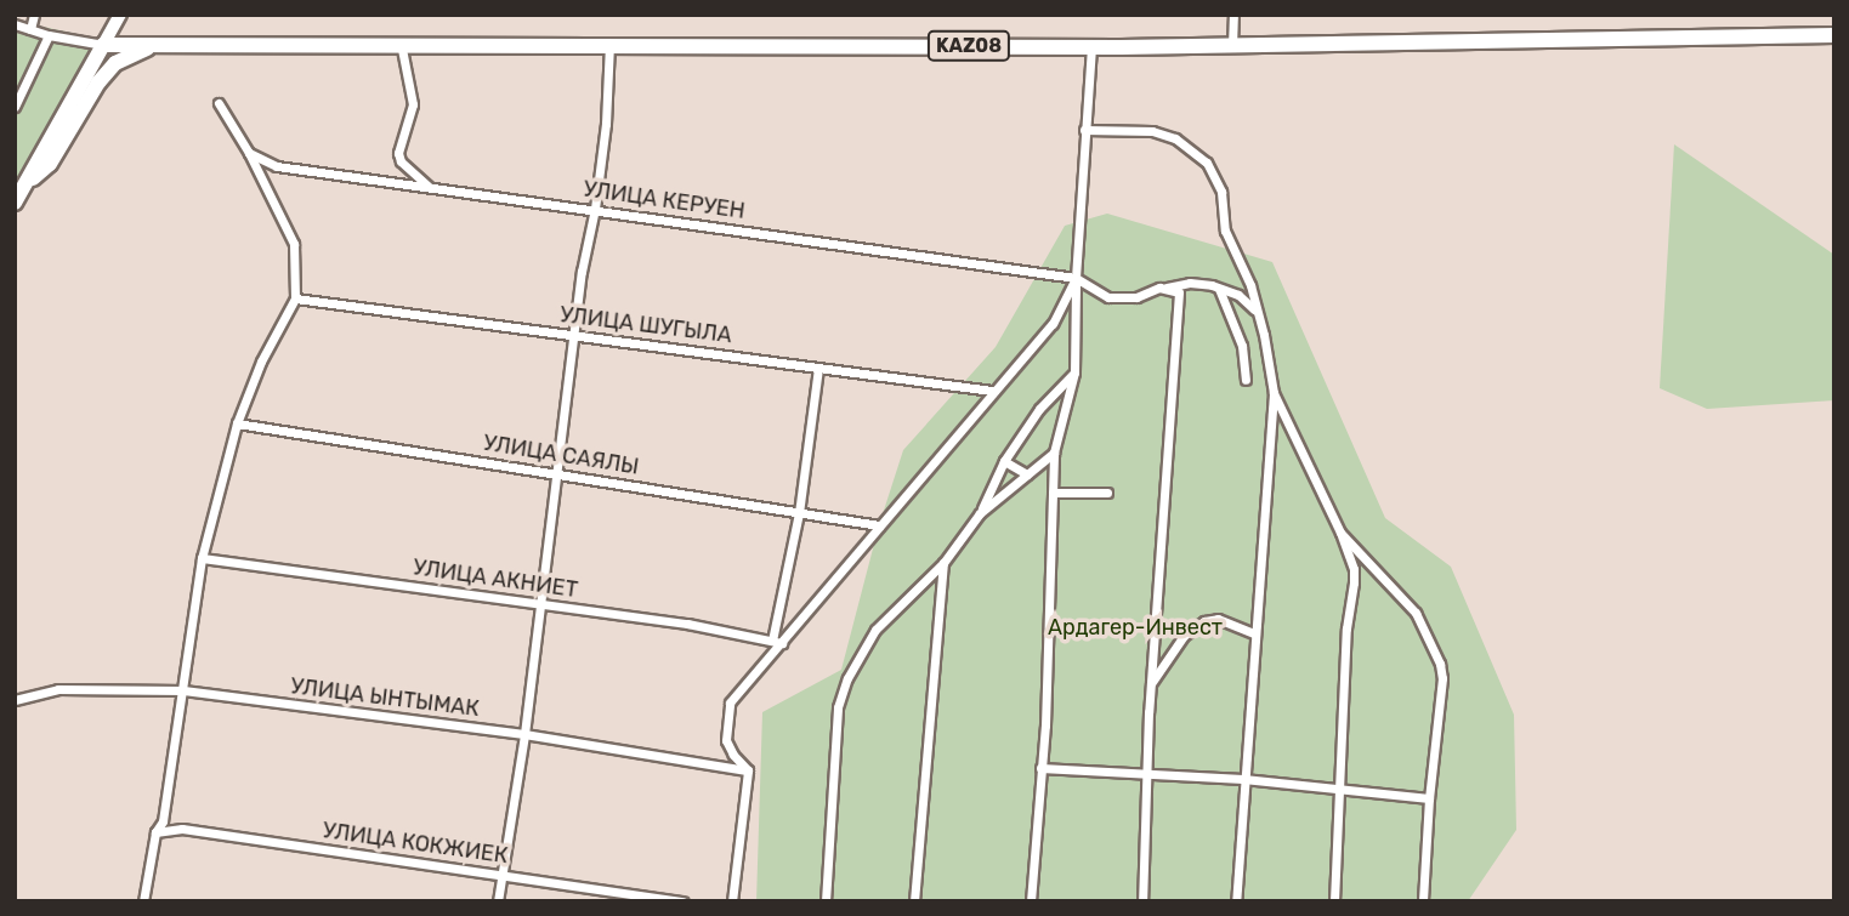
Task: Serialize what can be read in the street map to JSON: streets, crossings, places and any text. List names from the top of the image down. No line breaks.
{"streets":{"highway":["KAZ08"],"street":["УЛИЦА КЕРУЕН","УЛИЦА ШУГЫЛА","УЛИЦА САЯЛЫ","УЛИЦА АКНИЕТ","УЛИЦА ЫНТЫМАК","УЛИЦА КОКЖИЕК"]},"parks":["Ардагер-Инвест"]}
